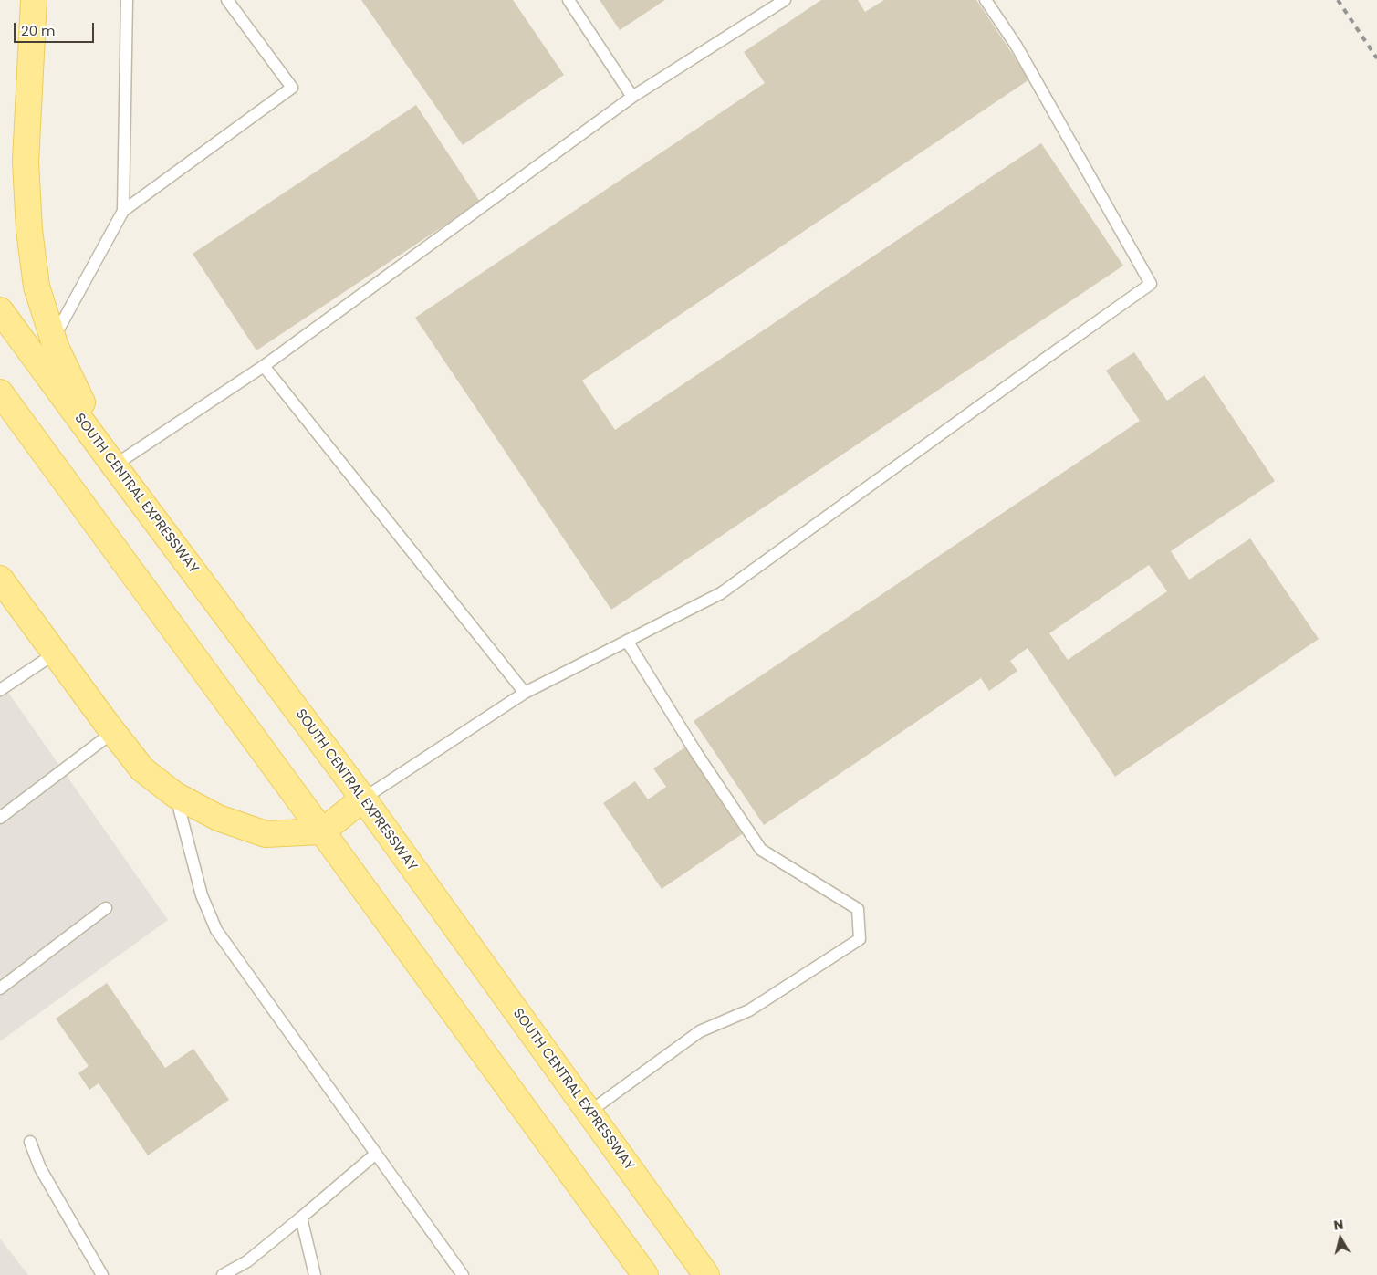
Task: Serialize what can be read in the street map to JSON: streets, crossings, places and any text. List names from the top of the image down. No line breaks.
{"streets":{"main road":["SOUTH CENTRAL EXPRESSWAY"]},"scale_bar":"20 m","north":"top"}
